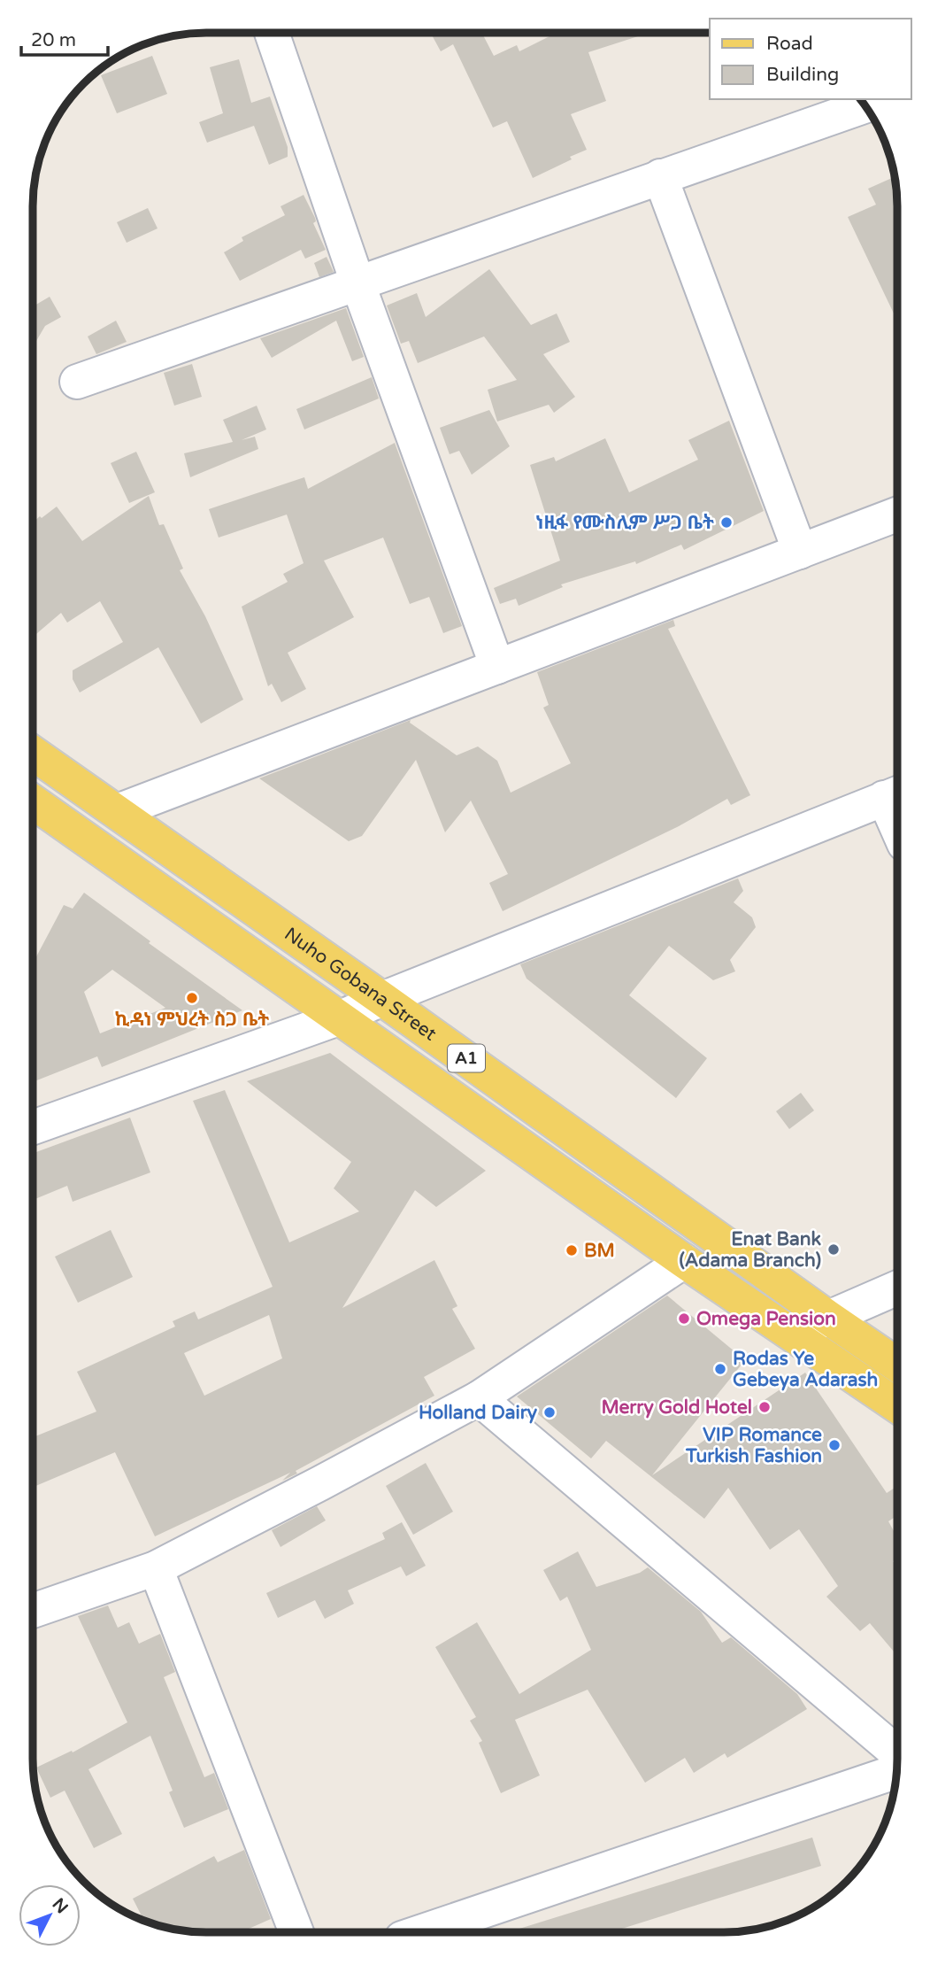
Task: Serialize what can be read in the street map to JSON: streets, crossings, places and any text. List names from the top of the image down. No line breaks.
{"streets":{"main road":["Nuho Gobana Street","A1"]},"places":["ነዚፋ የሙስሊም ሥጋ ቤት","ኪዳነ ምህረት ስጋ ቤት","Enat Bank (Adama Branch)","BM","Omega Pension","Rodas Ye Gebeya Adarash","Merry Gold Hotel","Holland Dairy","VIP Romance Turkish Fashion"],"legend":["Road","Building"],"scale_bar":"20 m","north":"top right"}
